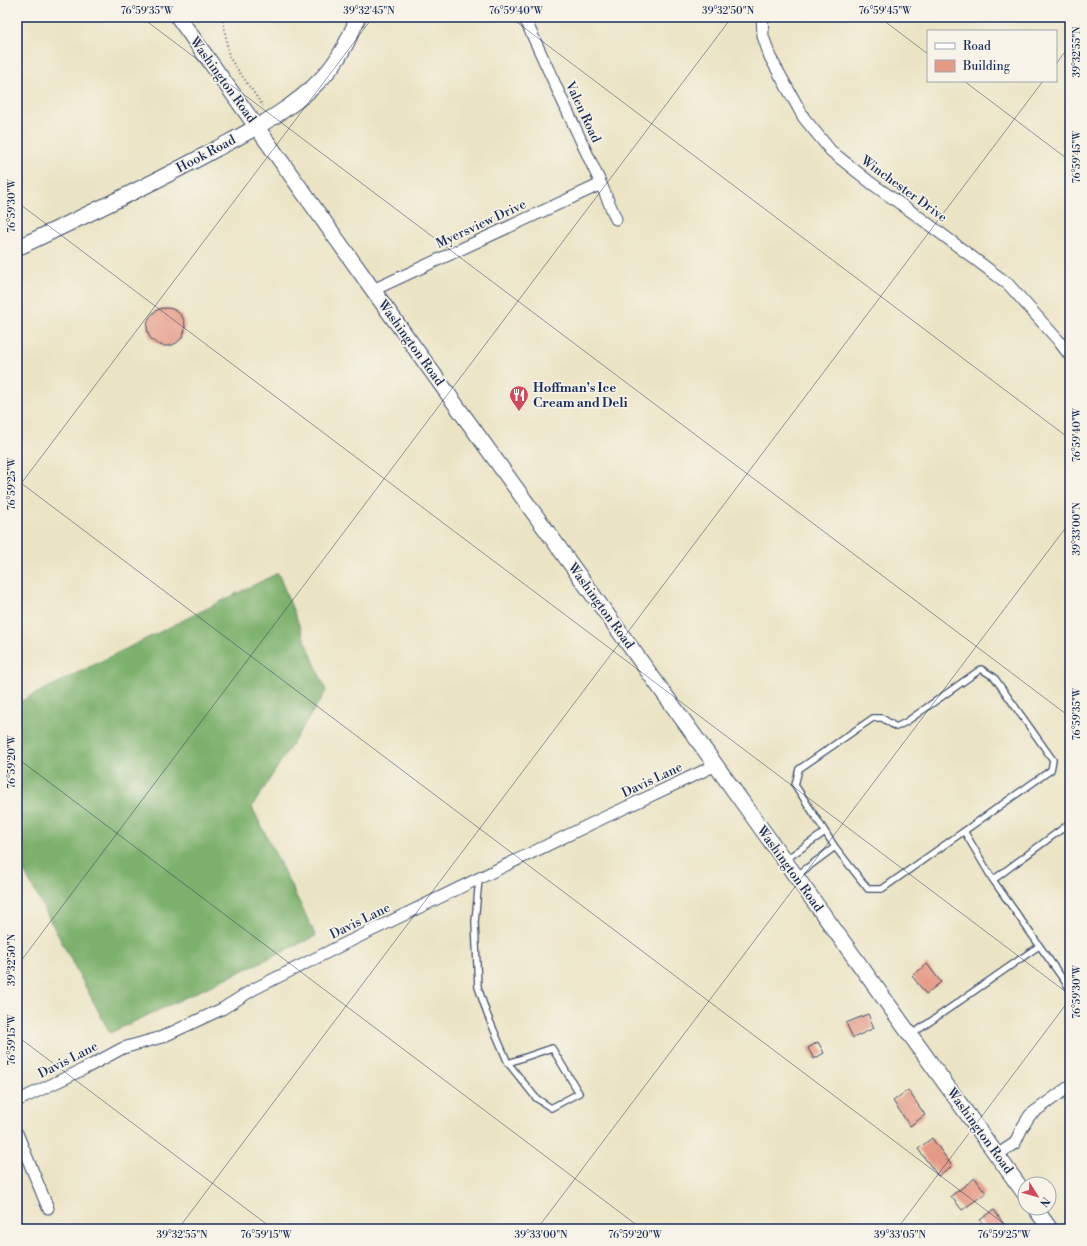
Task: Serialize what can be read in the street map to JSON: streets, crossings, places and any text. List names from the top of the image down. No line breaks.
{"streets":{"main road":["Washington Road","Hook Road"],"street":["Valen Road","Winchester Drive","Myersview Drive","Davis Lane"]},"crossings":[["Washington Road","Hook Road"],["Washington Road","Myersview Drive"],["Washington Road","Davis Lane"],["Valen Road","Myersview Drive"]],"places":{"restaurant":["Hoffman's Ice Cream and Deli"]},"legend":["Road","Building"],"north":"bottom right","coordinates":["76°59'35\"W","39°32'45\"N","76°59'40\"W","39°32'50\"N","76°59'45\"W","39°32'55\"N","76°59'30\"W","76°59'25\"W","39°33'00\"N","76°59'20\"W","76°59'15\"W","39°33'05\"N"]}
